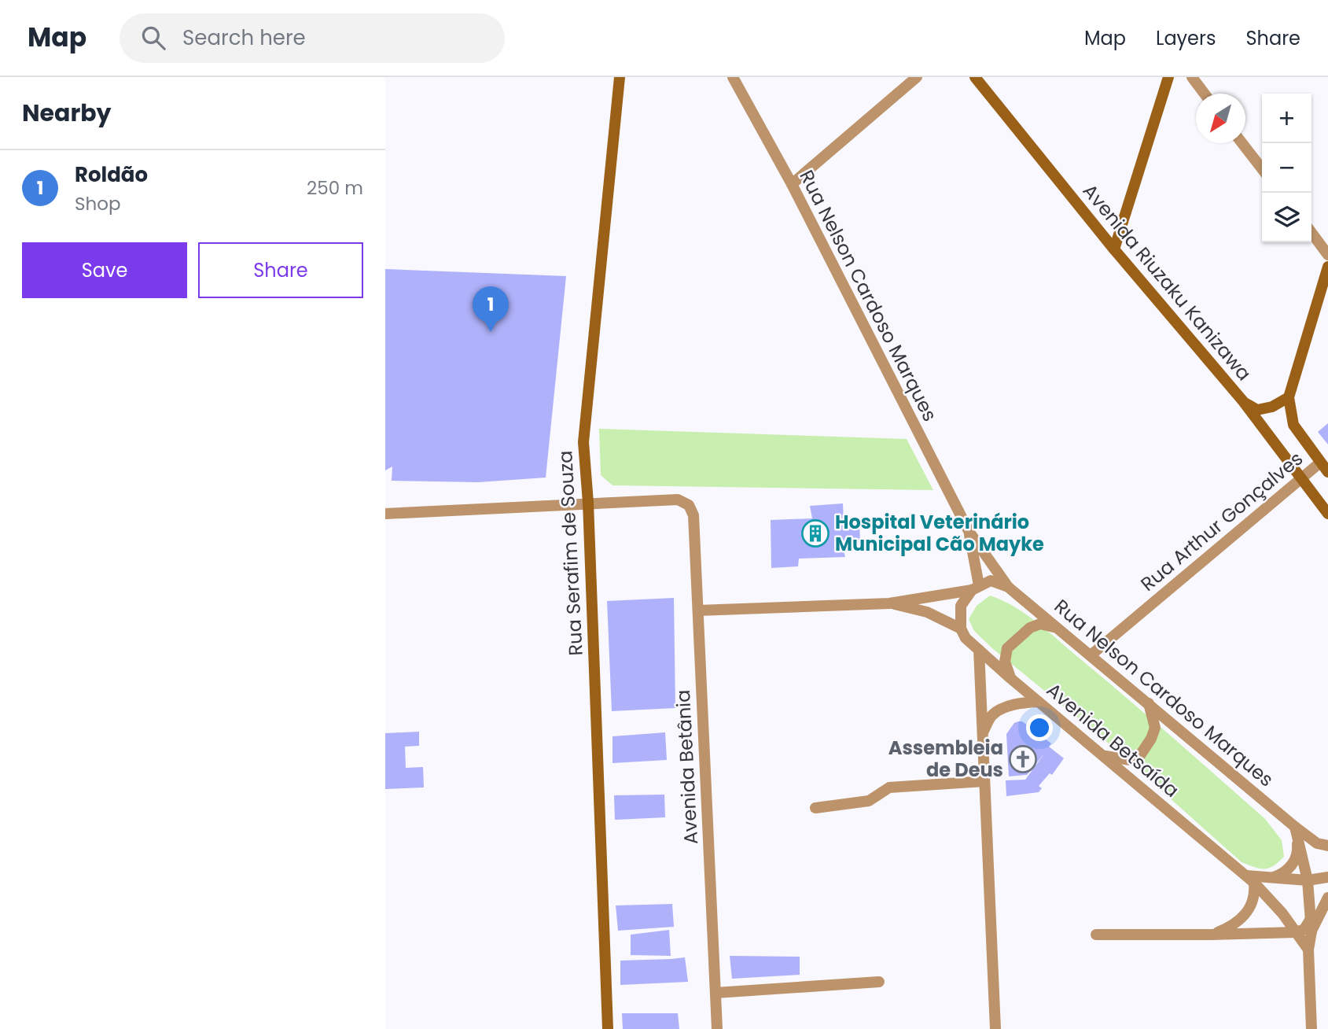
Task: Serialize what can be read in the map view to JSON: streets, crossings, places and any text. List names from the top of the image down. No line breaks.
{"streets":{"street":["Avenida Riuzaku Kanizawa","Rua Nelson Cardoso Marques","Rua Arthur Gonçalves","Rua Serafim de Souza","Avenida Betsaída","Avenida Betânia"]},"crossings":[["Avenida Riuzaku Kanizawa","Rua Arthur Gonçalves"],["Rua Nelson Cardoso Marques","Rua Arthur Gonçalves"],["Rua Nelson Cardoso Marques","Avenida Betsaída"],["Rua Serafim de Souza","Avenida Betânia"],["Avenida Betsaída","Avenida Betânia"]],"places":{"building":["Hospital Veterinário Municipal Cão Mayke"],"church":["Assembleia de Deus"]},"north":"bottom left","page":{"header":"Map","search":"Search here","nav":["Map","Layers","Share"],"heading":"Nearby","map_buttons":["+","−"],"list":[{"mark":"1","name":"Roldão","note":"Shop","value":"250 m"}],"buttons":["Save","Share"],"pins":"1"}}
